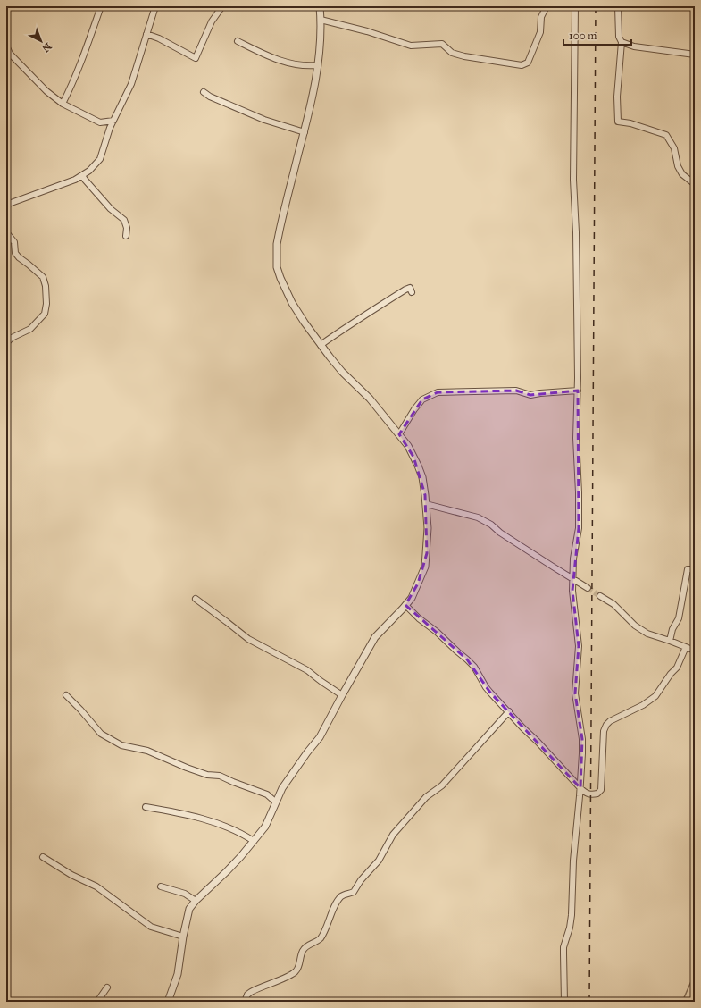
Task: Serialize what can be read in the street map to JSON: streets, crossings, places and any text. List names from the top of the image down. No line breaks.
{"scale_bar":"100 m","north":"bottom right"}
